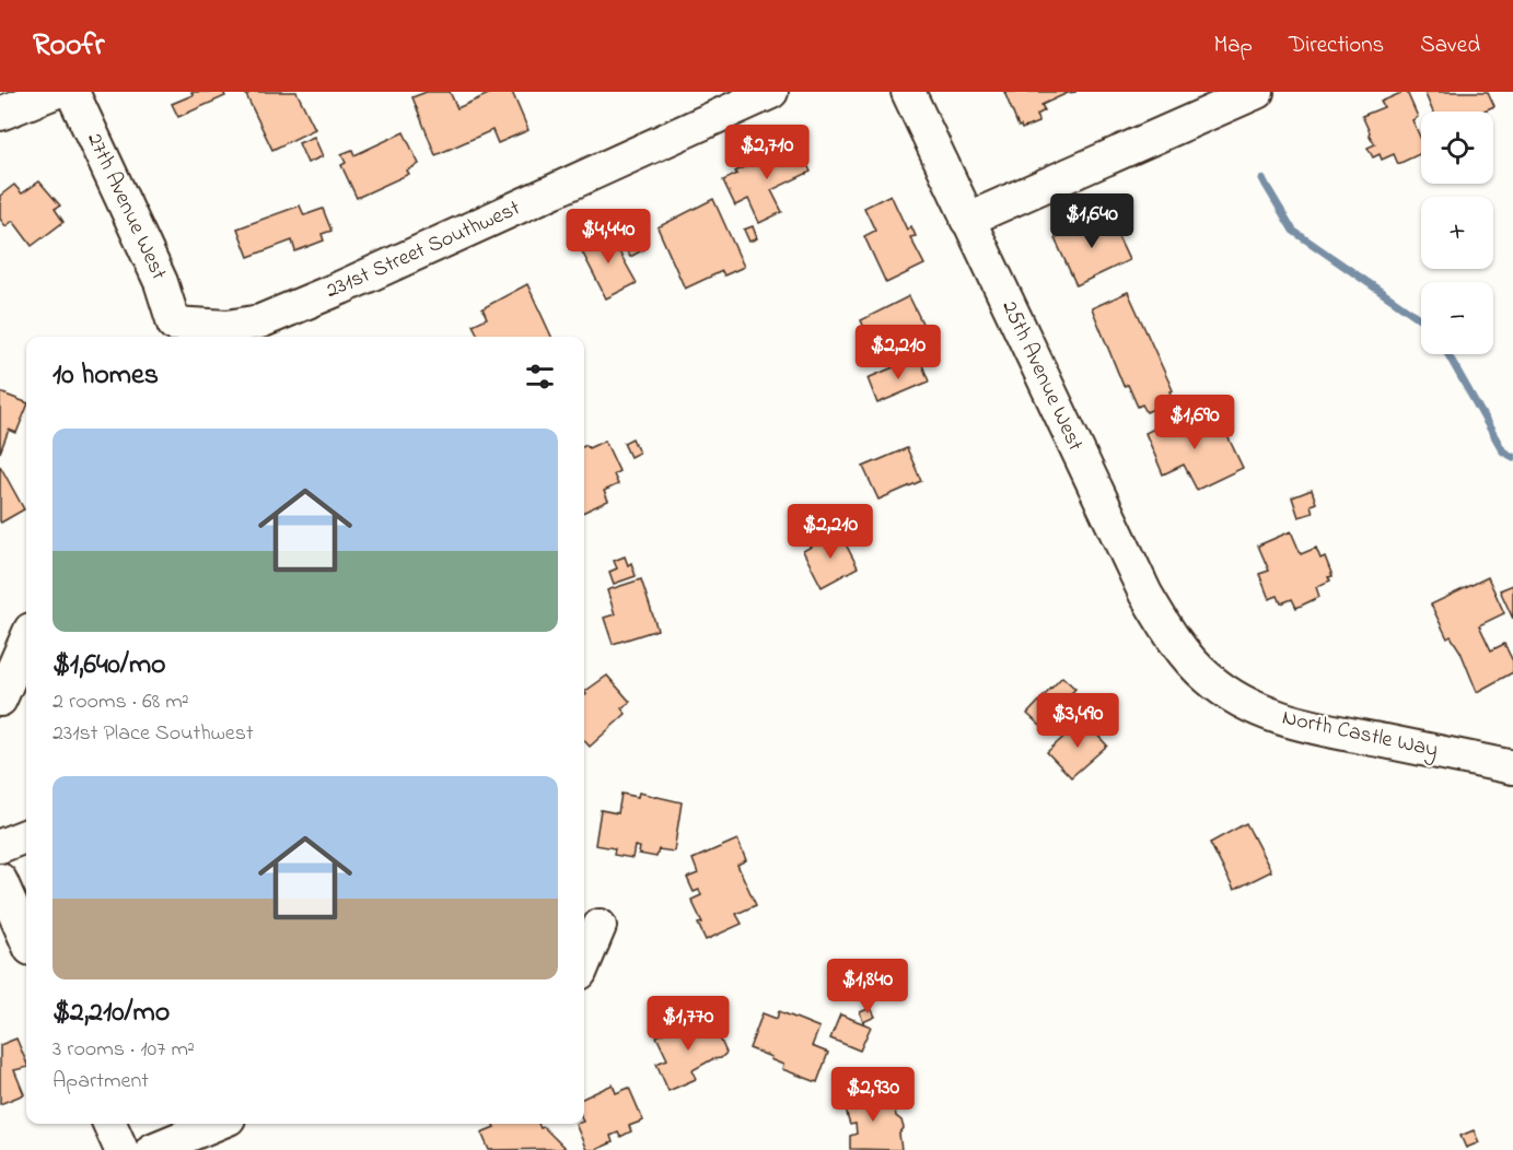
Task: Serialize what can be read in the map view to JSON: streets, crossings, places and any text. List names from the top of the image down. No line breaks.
{"streets":{"street":["27th Avenue West","231st Street Southwest","25th Avenue West","North Castle Way"]},"crossings":[["27th Avenue West","231st Street Southwest"],["25th Avenue West","North Castle Way"]],"page":{"header":"Roofr","nav":["Map","Directions","Saved"],"map_buttons":["+","−"],"price":["$2,710","$1,640","$4,440","$2,210","$1,690","$2,210","$3,490","$1,840","$1,770","$2,930"],"heading":"10 homes","list":[{"name":"$1,640/mo","note":"2 rooms · 68 m² · 231st Place Southwest"},{"name":"$2,210/mo","note":"3 rooms · 107 m² · Apartment"}]}}
